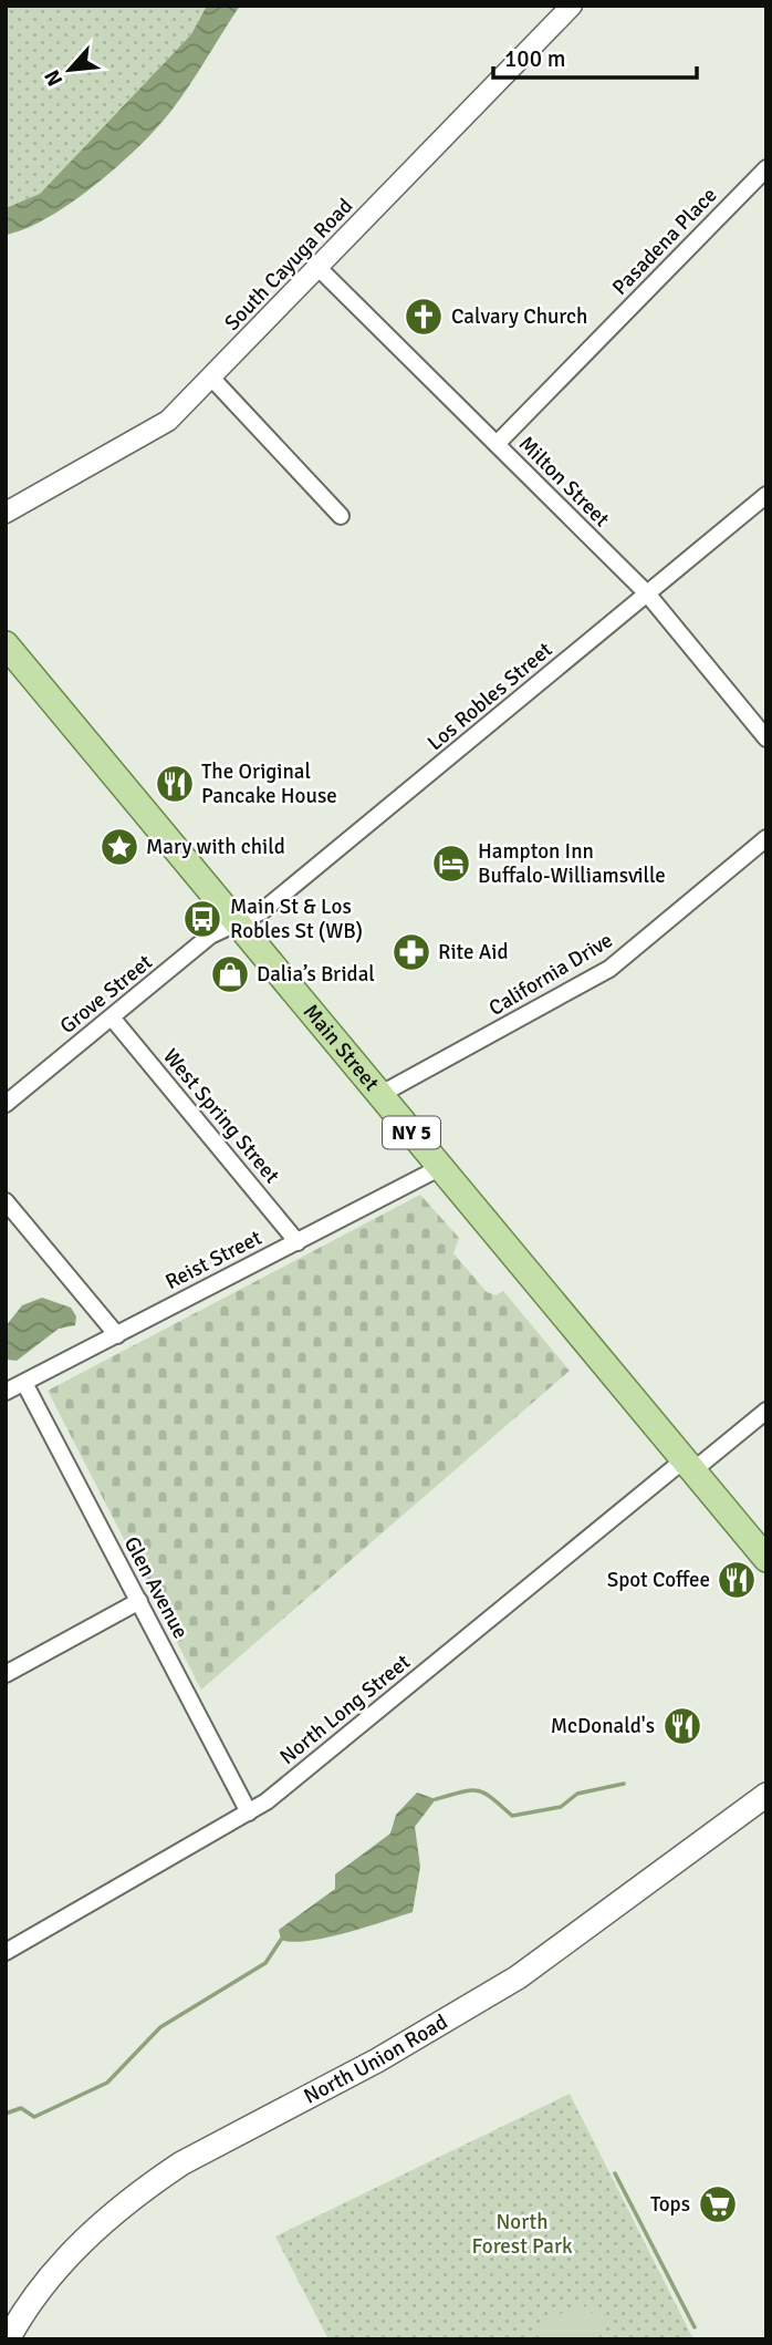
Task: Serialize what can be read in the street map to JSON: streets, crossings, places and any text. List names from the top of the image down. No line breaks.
{"streets":{"main road":["Main Street","NY 5","North Union Road"],"street":["Pasadena Place","South Cayuga Road","Milton Street","Los Robles Street","California Drive","Grove Street","West Spring Street","Reist Street","Glen Avenue","North Long Street"]},"crossings":[["Pasadena Place","Milton Street"],["South Cayuga Road","Milton Street"],["Milton Street","Los Robles Street"],["Los Robles Street","Grove Street"],["Los Robles Street","Main Street"],["California Drive","Main Street"],["Grove Street","Main Street"],["Grove Street","West Spring Street"],["Main Street","Reist Street"],["Main Street","North Long Street"],["West Spring Street","Reist Street"],["Reist Street","Glen Avenue"],["Glen Avenue","North Long Street"]],"parks":["North Forest Park"],"places":{"church":["Calvary Church"],"restaurant":["The Original Pancake House","Spot Coffee","McDonald's"],"place":["Mary with child"],"hotel":["Hampton Inn Buffalo-Williamsville"],"bus stop":["Main St & Los Robles St (WB)"],"pharmacy":["Rite Aid"],"shop":["Dalia’s Bridal"],"supermarket":["Tops"]},"scale_bar":"100 m","north":"bottom left"}
